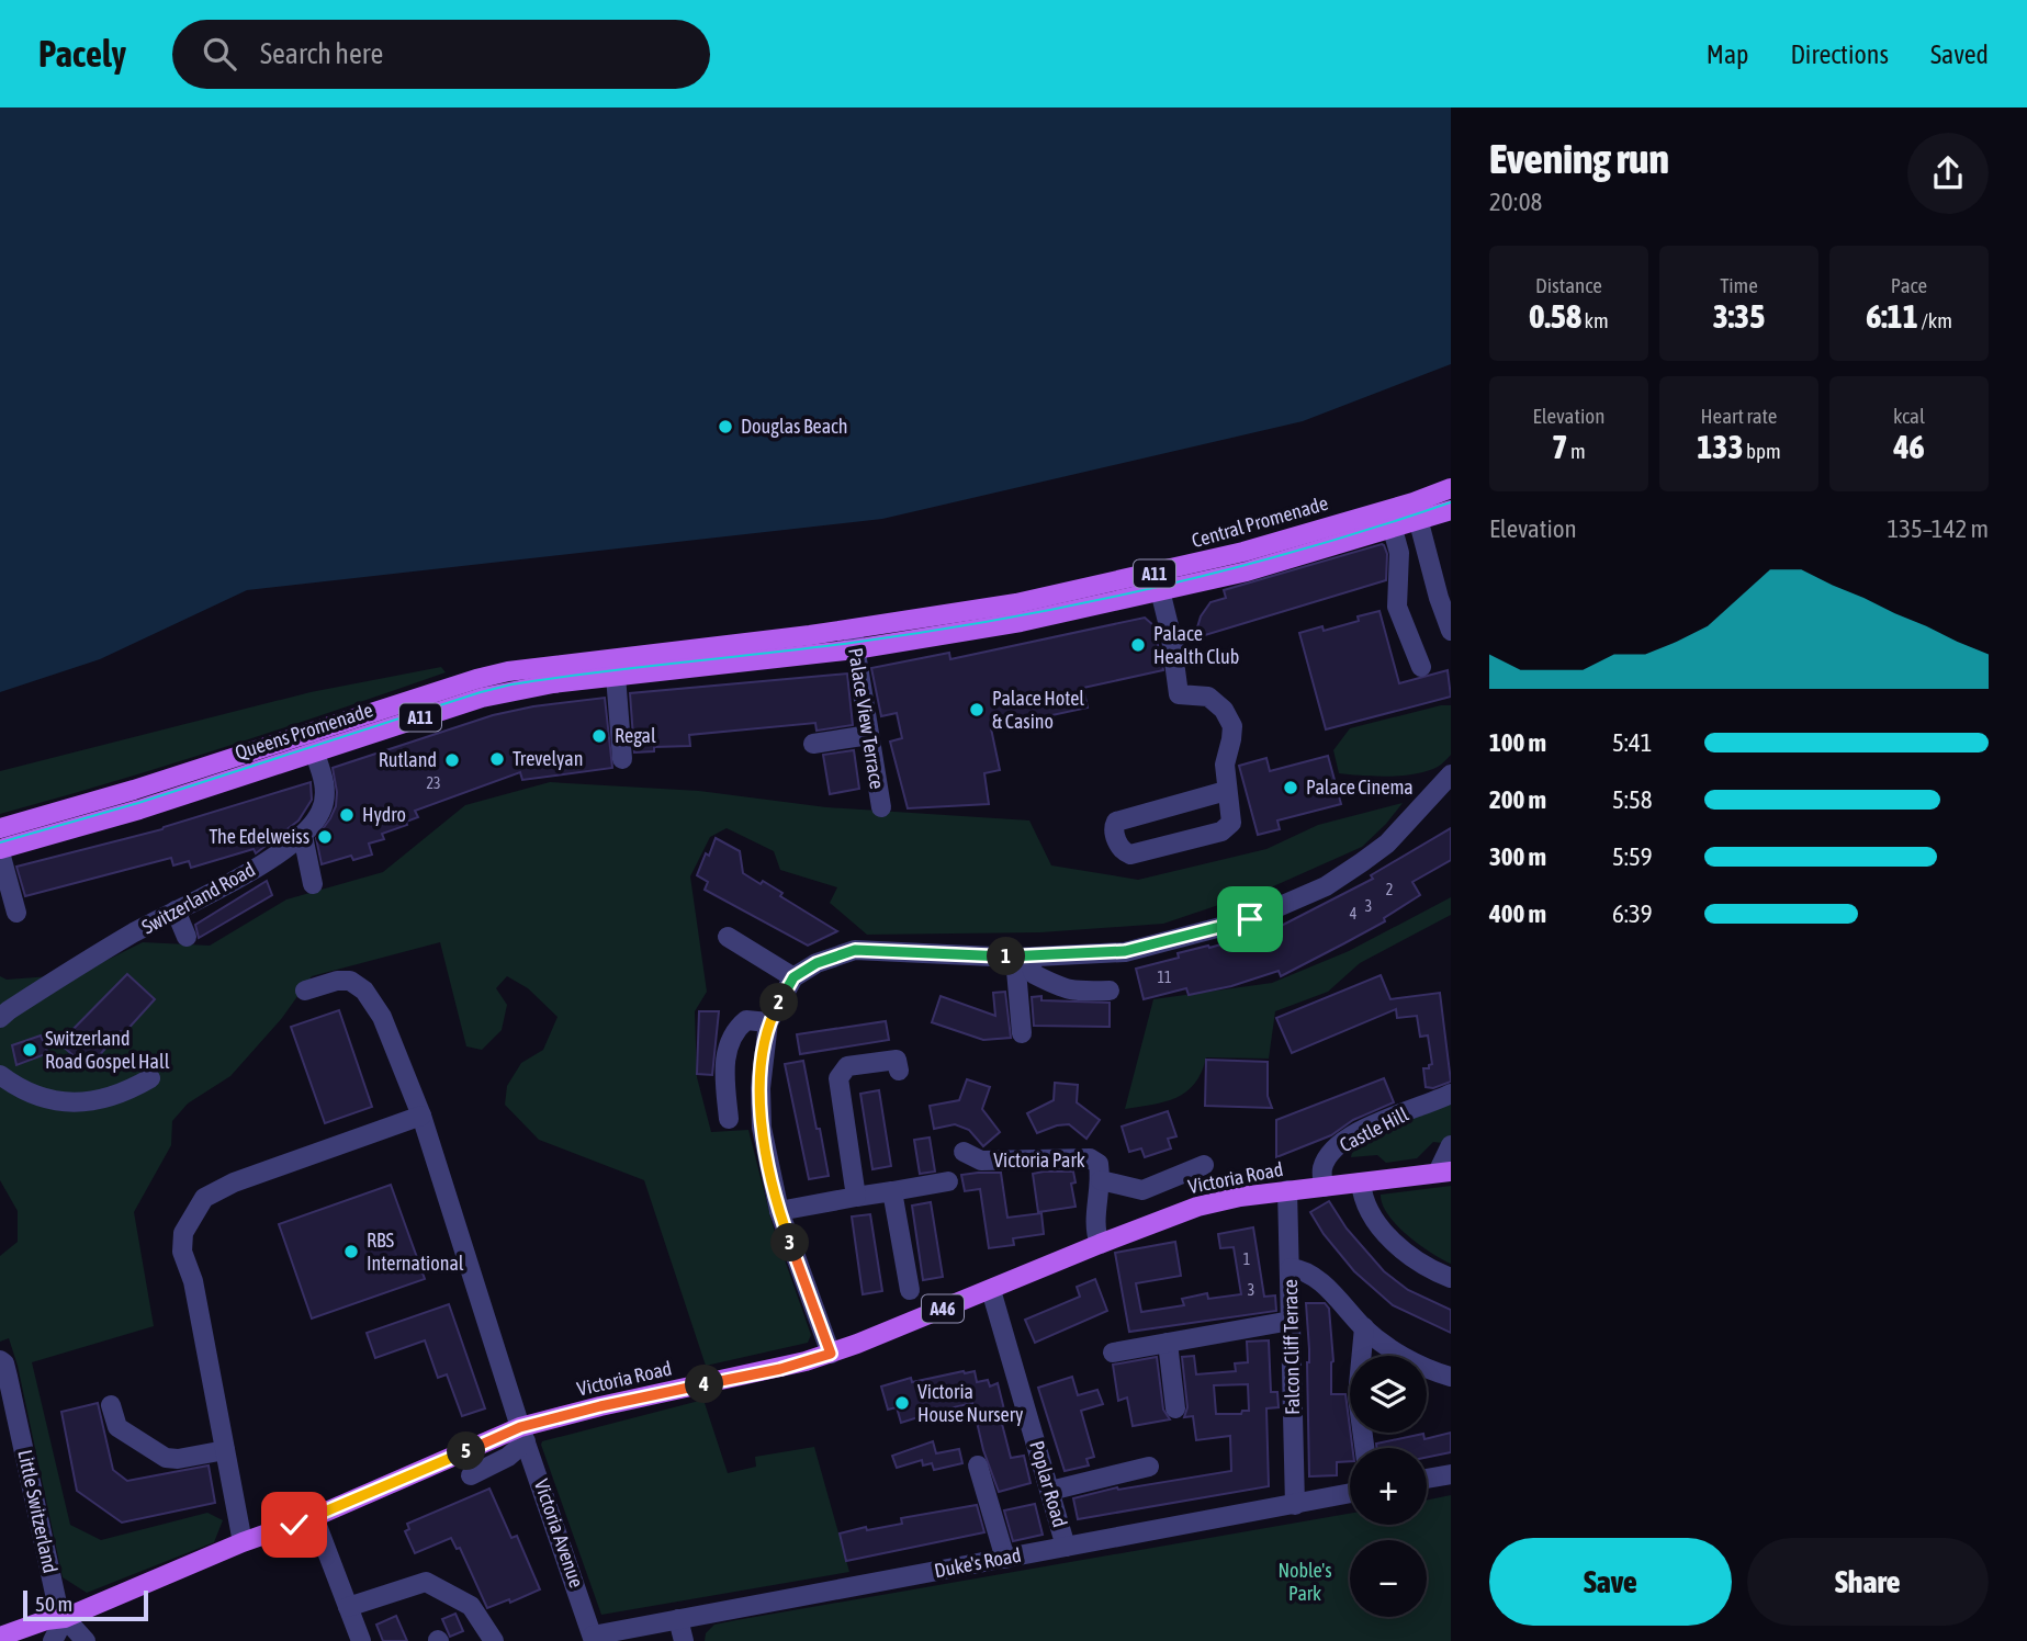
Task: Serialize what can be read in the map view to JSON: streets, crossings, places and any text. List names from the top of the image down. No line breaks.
{"streets":{"main road":["A11","Queens Promenade","Victoria Road","A46"],"street":["Palace View Terrace","Switzerland Road","Castle Hill","Victoria Park","Falcon Cliff Terrace","Poplar Road","Little Switzerland","Victoria Avenue","Duke's Road"]},"crossings":[["A11","Palace View Terrace"],["A11","Queens Promenade"],["Palace View Terrace","Queens Promenade"],["Queens Promenade","Switzerland Road"],["Castle Hill","Victoria Road"],["Victoria Park","Victoria Road"],["Victoria Road","Falcon Cliff Terrace"],["Victoria Road","Poplar Road"],["Victoria Road","Little Switzerland"],["Victoria Road","Victoria Avenue"],["Falcon Cliff Terrace","Duke's Road"],["Poplar Road","Duke's Road"],["Victoria Avenue","Duke's Road"]],"parks":["Noble's Park"],"places":["Douglas Beach","Palace Health Club","Palace Hotel & Casino","Regal","Trevelyan","Rutland","Palace Cinema","Hydro","The Edelweiss","Switzerland Road Gospel Hall","RBS International","Victoria House Nursery"],"house_numbers":["23","2","3","4","11","1","3"],"scale_bar":"50 m","page":{"header":"Pacely","search":"Search here","nav":["Map","Directions","Saved"],"heading":["Evening run","20:08"],"stats":[["Distance","0.58 km"],["Time","3:35"],["Pace","6:11 /km"],["Elevation","7 m"],["Heart rate","133 bpm"],["kcal","46"]],"chart":["Elevation","135–142 m"],"list":[{"name":"100 m","note":"5:41"},{"name":"200 m","note":"5:58"},{"name":"300 m","note":"5:59"},{"name":"400 m","note":"6:39"}],"pins":["1","2","3","4","5"],"map_buttons":["+","−"],"buttons":["Save","Share"],"scale":"50 m"}}
